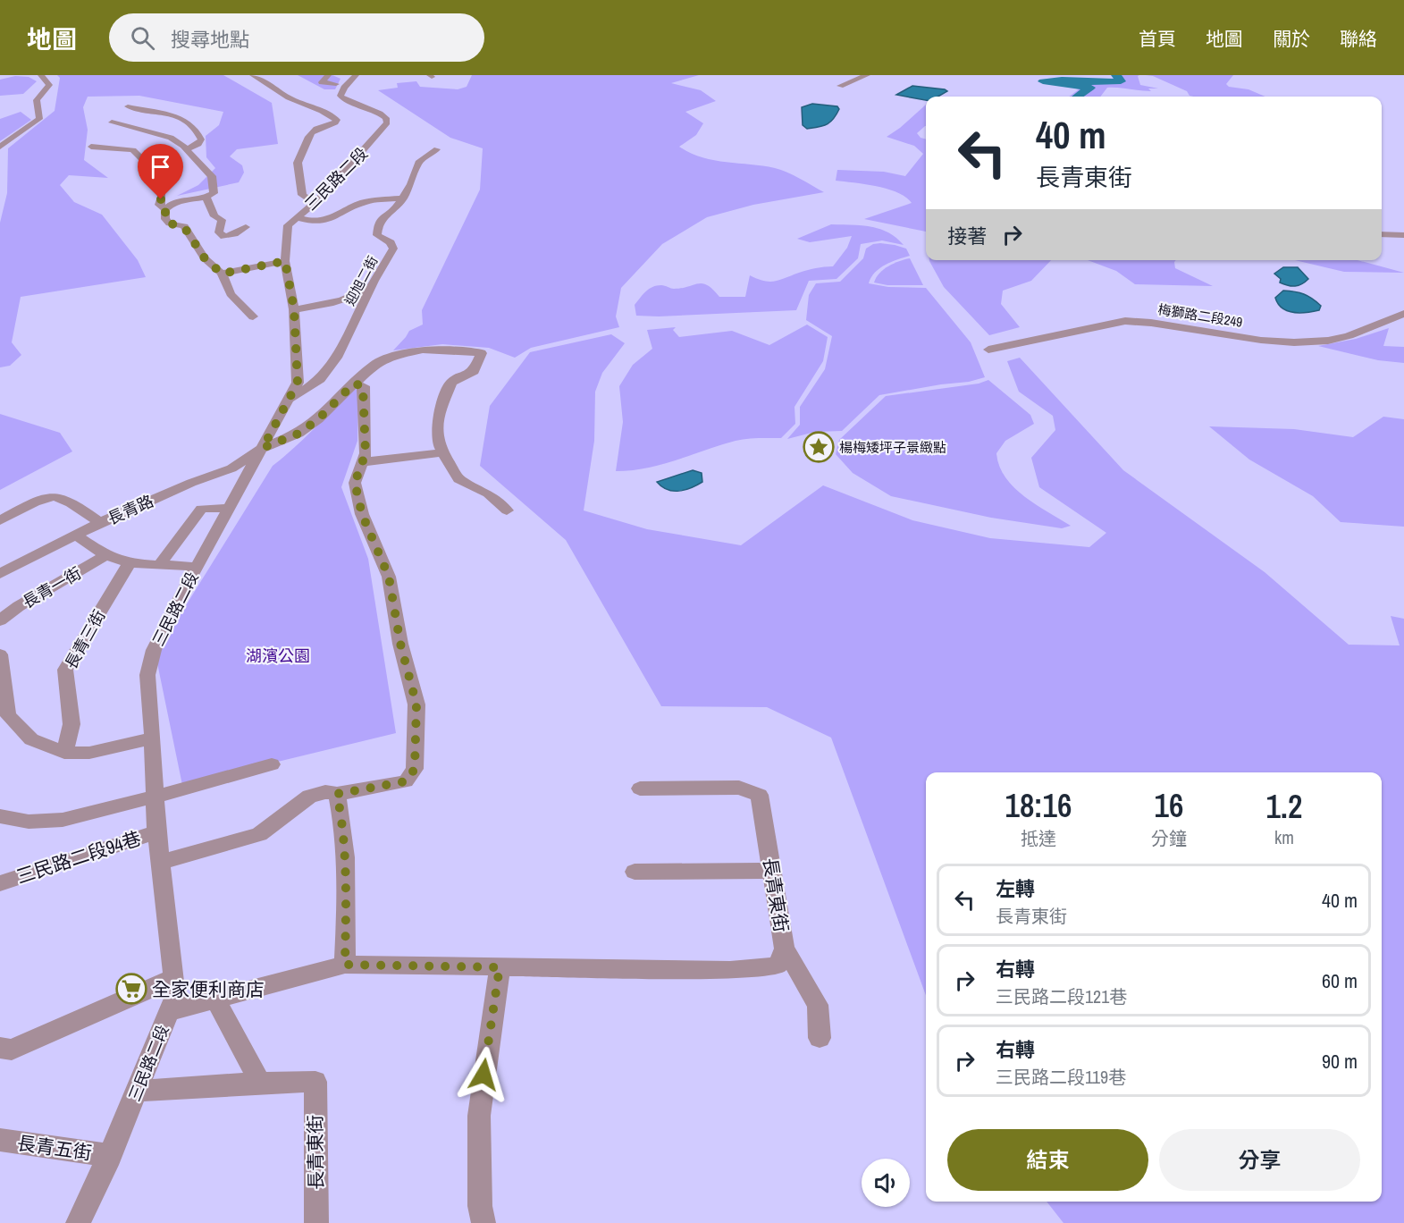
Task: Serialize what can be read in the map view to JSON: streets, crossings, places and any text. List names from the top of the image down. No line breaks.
{"streets":{"street":["三民路二段","迎旭二街","梅獅路二段249","長青路","長青一街","長青三街","三民路二段94巷","長青東街","長青五街"]},"crossings":[["三民路二段","迎旭二街"],["三民路二段","長青路"],["三民路二段","三民路二段94巷"],["三民路二段","長青東街"],["三民路二段","長青五街"]],"parks":["湖濱公園"],"places":{"place":["楊梅矮坪子景緻點"],"supermarket":["全家便利商店"]},"page":{"header":"地圖","search":"搜尋地點","nav":["首頁","地圖","關於","聯絡"],"turn":["40 m","長青東街"],"then":"接著","eta":["18:16","抵達","16","分鐘","1.2","km"],"list":[{"name":"左轉","note":"長青東街","value":"40 m"},{"name":"右轉","note":"三民路二段121巷","value":"60 m"},{"name":"右轉","note":"三民路二段119巷","value":"90 m"}],"buttons":["結束","分享"]}}
